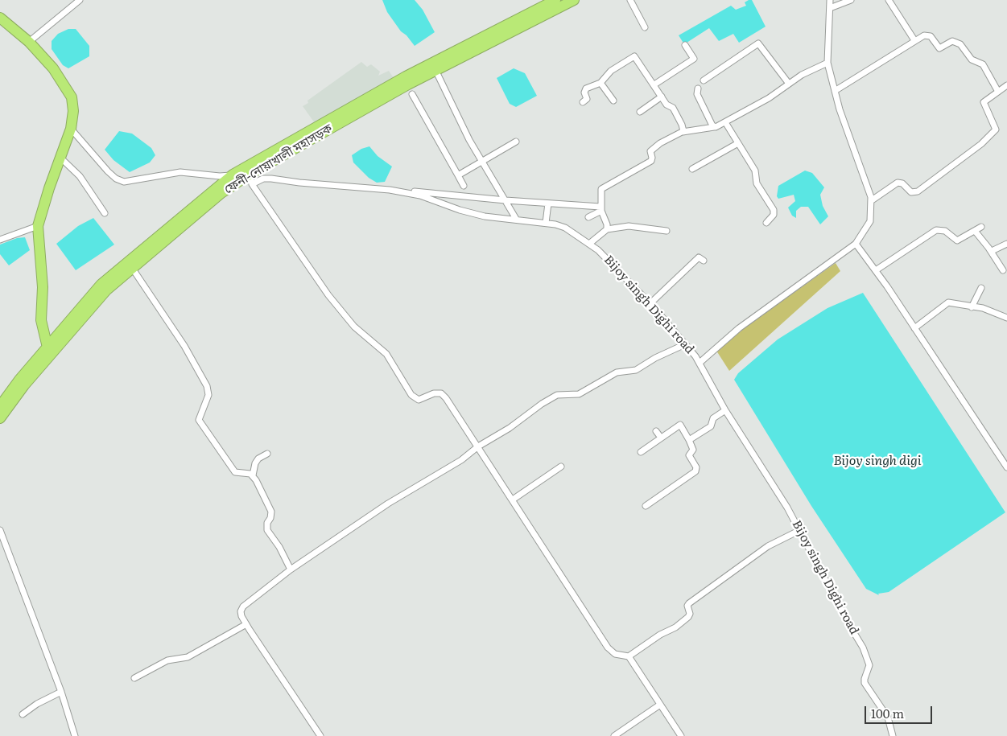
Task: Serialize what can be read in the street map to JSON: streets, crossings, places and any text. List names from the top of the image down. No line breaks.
{"streets":{"highway":["ফেনী-নোয়াখালী মহাসড়ক"],"street":["Bijoy singh Dighi road"]},"water":["Bijoy singh digi"],"scale_bar":"100 m"}
